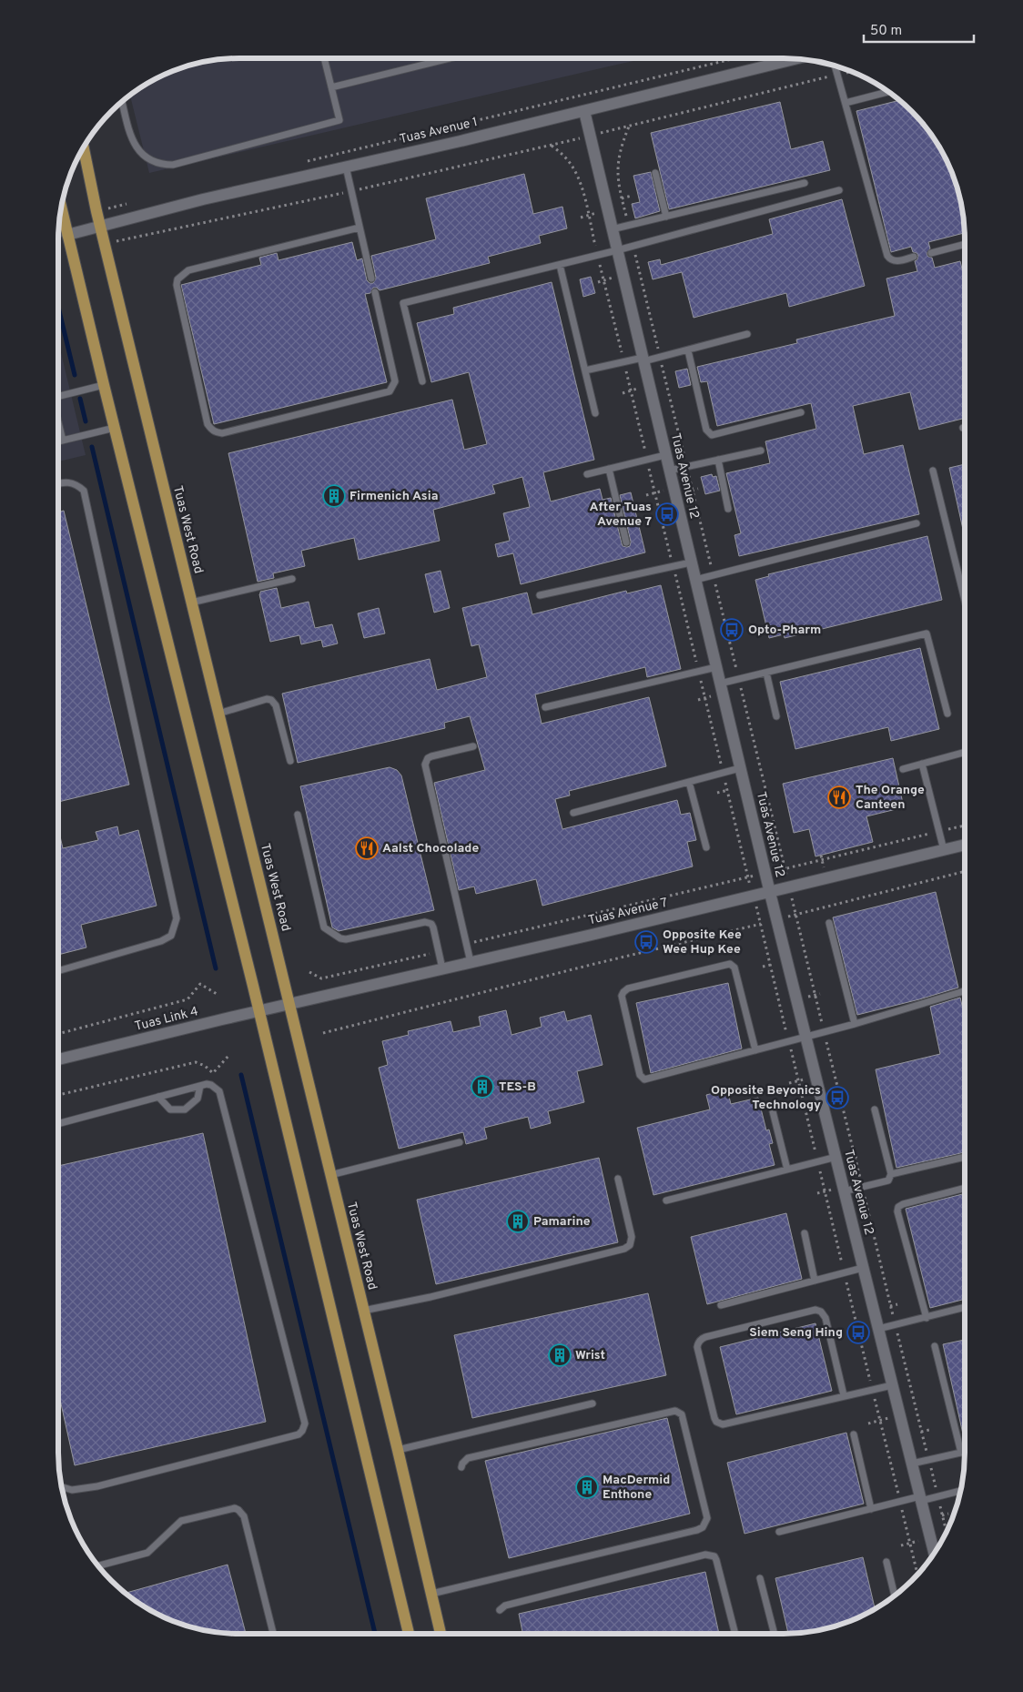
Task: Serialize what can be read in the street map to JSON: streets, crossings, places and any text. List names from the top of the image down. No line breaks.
{"streets":{"main road":["Tuas West Road"],"street":["Tuas Avenue 1","Tuas Avenue 12","Tuas Avenue 7","Tuas Link 4"]},"crossings":[["Tuas Avenue 1","Tuas Avenue 12"],["Tuas Avenue 1","Tuas West Road"],["Tuas Avenue 12","Tuas Avenue 7"],["Tuas West Road","Tuas Avenue 7"],["Tuas West Road","Tuas Link 4"],["Tuas Avenue 7","Tuas Link 4"]],"places":{"building":["Firmenich Asia","TES-B","Pamarine","Wrist","MacDermid Enthone"],"bus stop":["After Tuas Avenue 7","Opto-Pharm","Opposite Kee Wee Hup Kee","Opposite Beyonics Technology","Siem Seng Hing"],"restaurant":["The Orange Canteen","Aalst Chocolade"]},"scale_bar":"50 m"}
